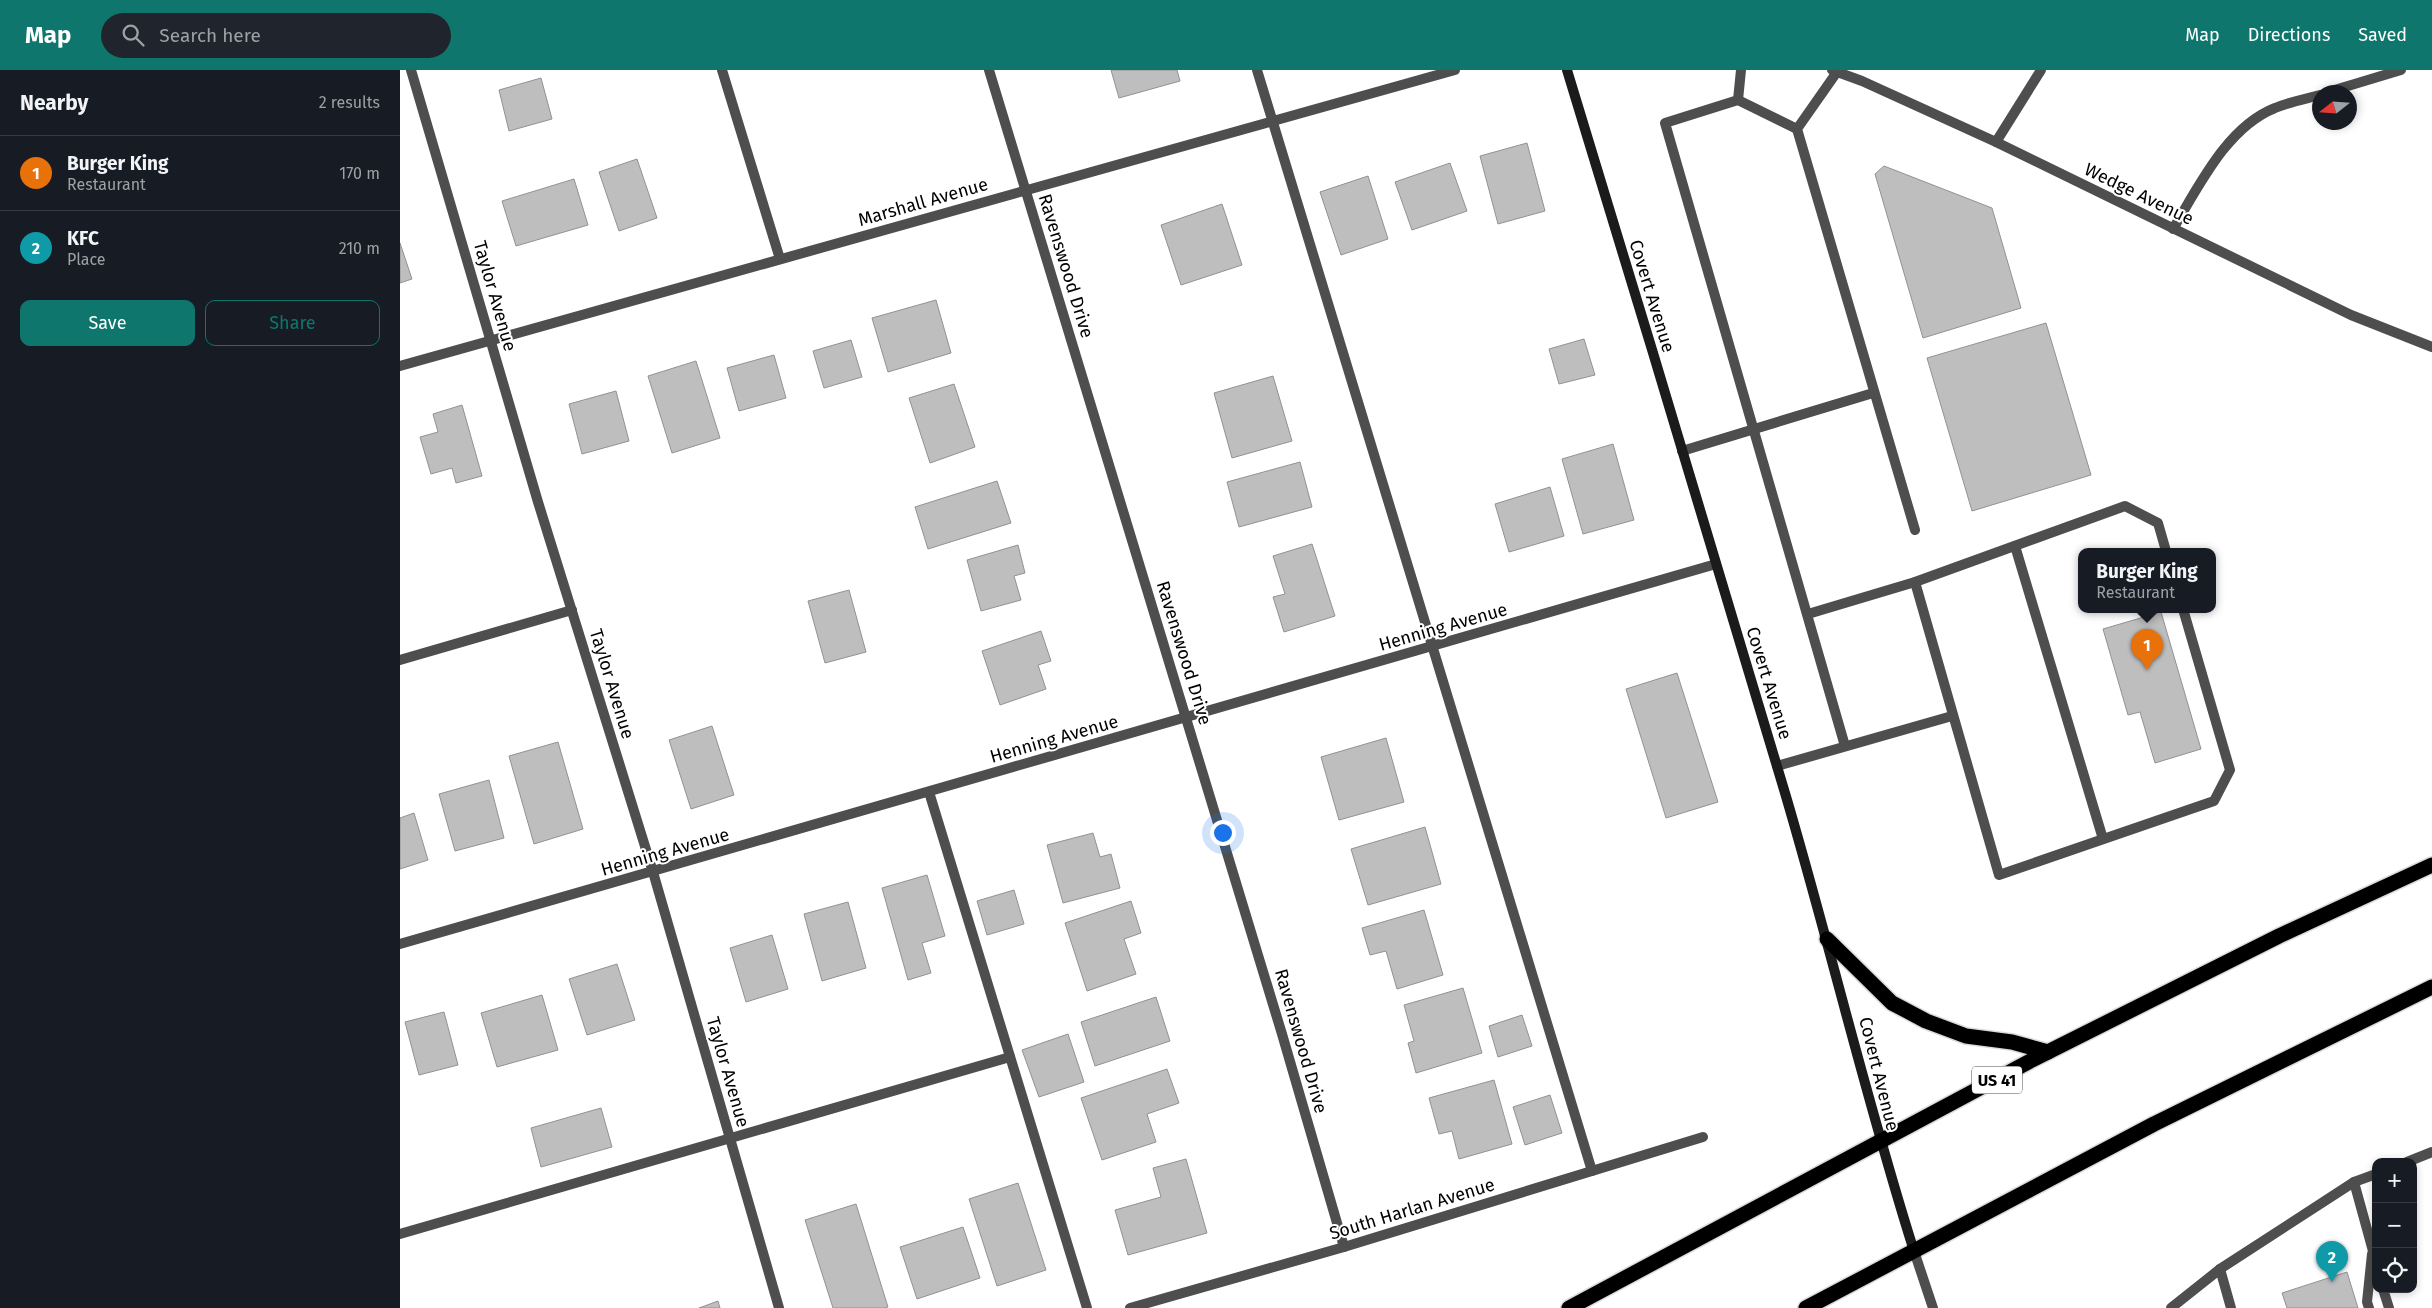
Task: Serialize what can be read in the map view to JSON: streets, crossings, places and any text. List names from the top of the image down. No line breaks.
{"streets":{"highway":["US 41"],"main road":["Covert Avenue"],"street":["Wedge Avenue","Marshall Avenue","Ravenswood Drive","Taylor Avenue","Henning Avenue","South Harlan Avenue"]},"crossings":[["Marshall Avenue","Ravenswood Drive"],["Marshall Avenue","Taylor Avenue"],["Ravenswood Drive","Henning Avenue"],["Ravenswood Drive","South Harlan Avenue"],["Taylor Avenue","Henning Avenue"],["Covert Avenue","Henning Avenue"],["Covert Avenue","US 41"]],"north":"left","page":{"header":"Map","search":"Search here","nav":["Map","Directions","Saved"],"heading":["Nearby","2 results"],"list":[{"mark":"1","name":"Burger King","note":"Restaurant","value":"170 m"},{"mark":"2","name":"KFC","note":"Place","value":"210 m"}],"buttons":["Save","Share"],"popup":["Burger King","Restaurant"],"pins":["1","2"],"map_buttons":["+","−"]}}
